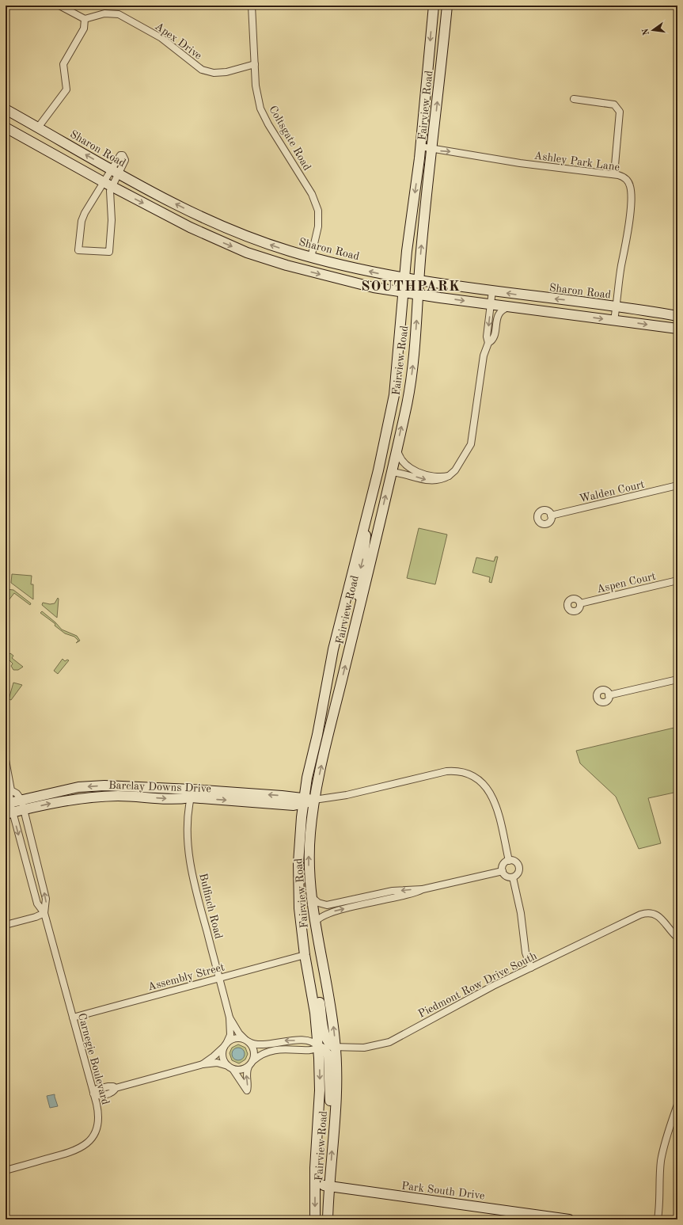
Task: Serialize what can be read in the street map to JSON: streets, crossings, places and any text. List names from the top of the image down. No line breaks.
{"streets":{"main road":["Fairview Road","Sharon Road","Barclay Downs Drive","Park South Drive"],"street":["Apex Drive","Coltsgate Road","Ashley Park Lane","Walden Court","Aspen Court","Bulfinch Road","Assembly Street","Piedmont Row Drive South","Carnegie Boulevard"]},"crossings":[["Apex Drive","Coltsgate Road"],["Fairview Road","Sharon Road"],["Fairview Road","Ashley Park Lane"],["Fairview Road","Barclay Downs Drive"],["Fairview Road","Assembly Street"],["Fairview Road","Piedmont Row Drive South"],["Fairview Road","Park South Drive"],["Coltsgate Road","Sharon Road"],["Sharon Road","Ashley Park Lane"],["Barclay Downs Drive","Bulfinch Road"],["Barclay Downs Drive","Carnegie Boulevard"],["Bulfinch Road","Assembly Street"],["Assembly Street","Carnegie Boulevard"]],"one_way":["Ashley Park Lane"],"districts":["SOUTHPARK"],"north":"left"}
